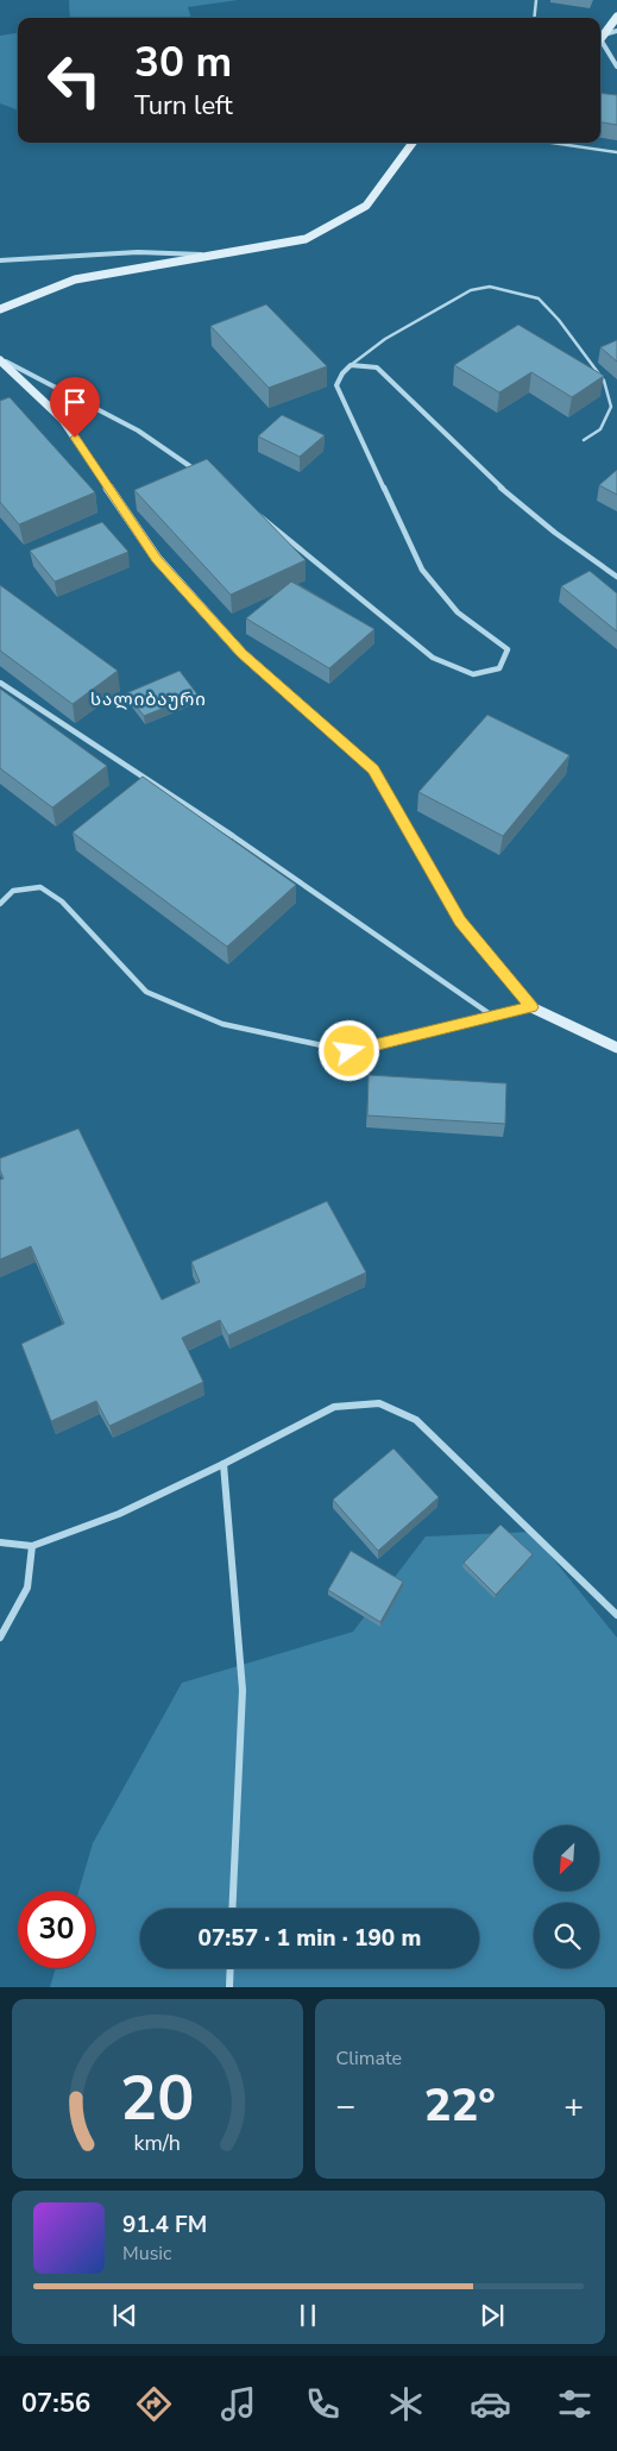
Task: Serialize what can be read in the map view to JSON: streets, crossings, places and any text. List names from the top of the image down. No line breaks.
{"districts":["სალიბაური"],"north":"bottom left","page":{"turn":["30 m","Turn left"],"limit":"30","trip":"07:57 · 1 min · 190 m","tile":"Climate","heat":["−","22°","+"],"song":["91.4 FM","Music"],"tabs":"07:56","gauge":["20","km/h"]}}
